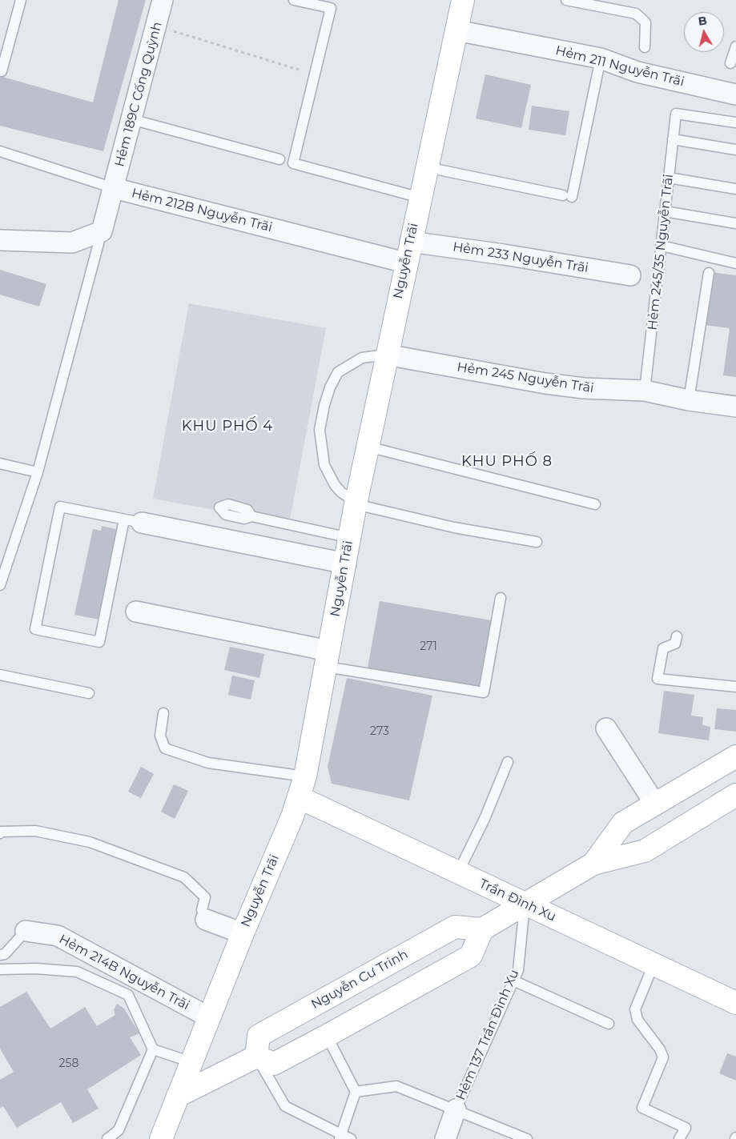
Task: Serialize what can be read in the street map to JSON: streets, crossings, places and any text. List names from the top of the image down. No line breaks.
{"streets":{"street":["Hẻm 211 Nguyễn Trãi","Hẻm 189C Cống Quỳnh","Hẻm 212B Nguyễn Trãi","Hẻm 233 Nguyễn Trãi","Nguyễn Trãi","Hẻm 245 Nguyễn Trãi","Trần Ðình Xu","Hẻm 214B Nguyễn Trãi","Nguyễn Cư Trinh","Hẻm 137 Trần Ðình Xu"],"lane":["Hẻm 245/35 Nguyễn Trãi"]},"crossings":[["Hẻm 211 Nguyễn Trãi","Nguyễn Trãi"],["Hẻm 189C Cống Quỳnh","Hẻm 212B Nguyễn Trãi"],["Hẻm 212B Nguyễn Trãi","Nguyễn Trãi"],["Hẻm 245/35 Nguyễn Trãi","Hẻm 245 Nguyễn Trãi"],["Hẻm 233 Nguyễn Trãi","Nguyễn Trãi"],["Nguyễn Trãi","Hẻm 245 Nguyễn Trãi"],["Nguyễn Trãi","Trần Ðình Xu"],["Nguyễn Trãi","Hẻm 214B Nguyễn Trãi"],["Trần Ðình Xu","Hẻm 137 Trần Ðình Xu"]],"districts":["KHU PHỐ 4","KHU PHỐ 8"],"house_numbers":["271","273","258"],"north":"top"}
